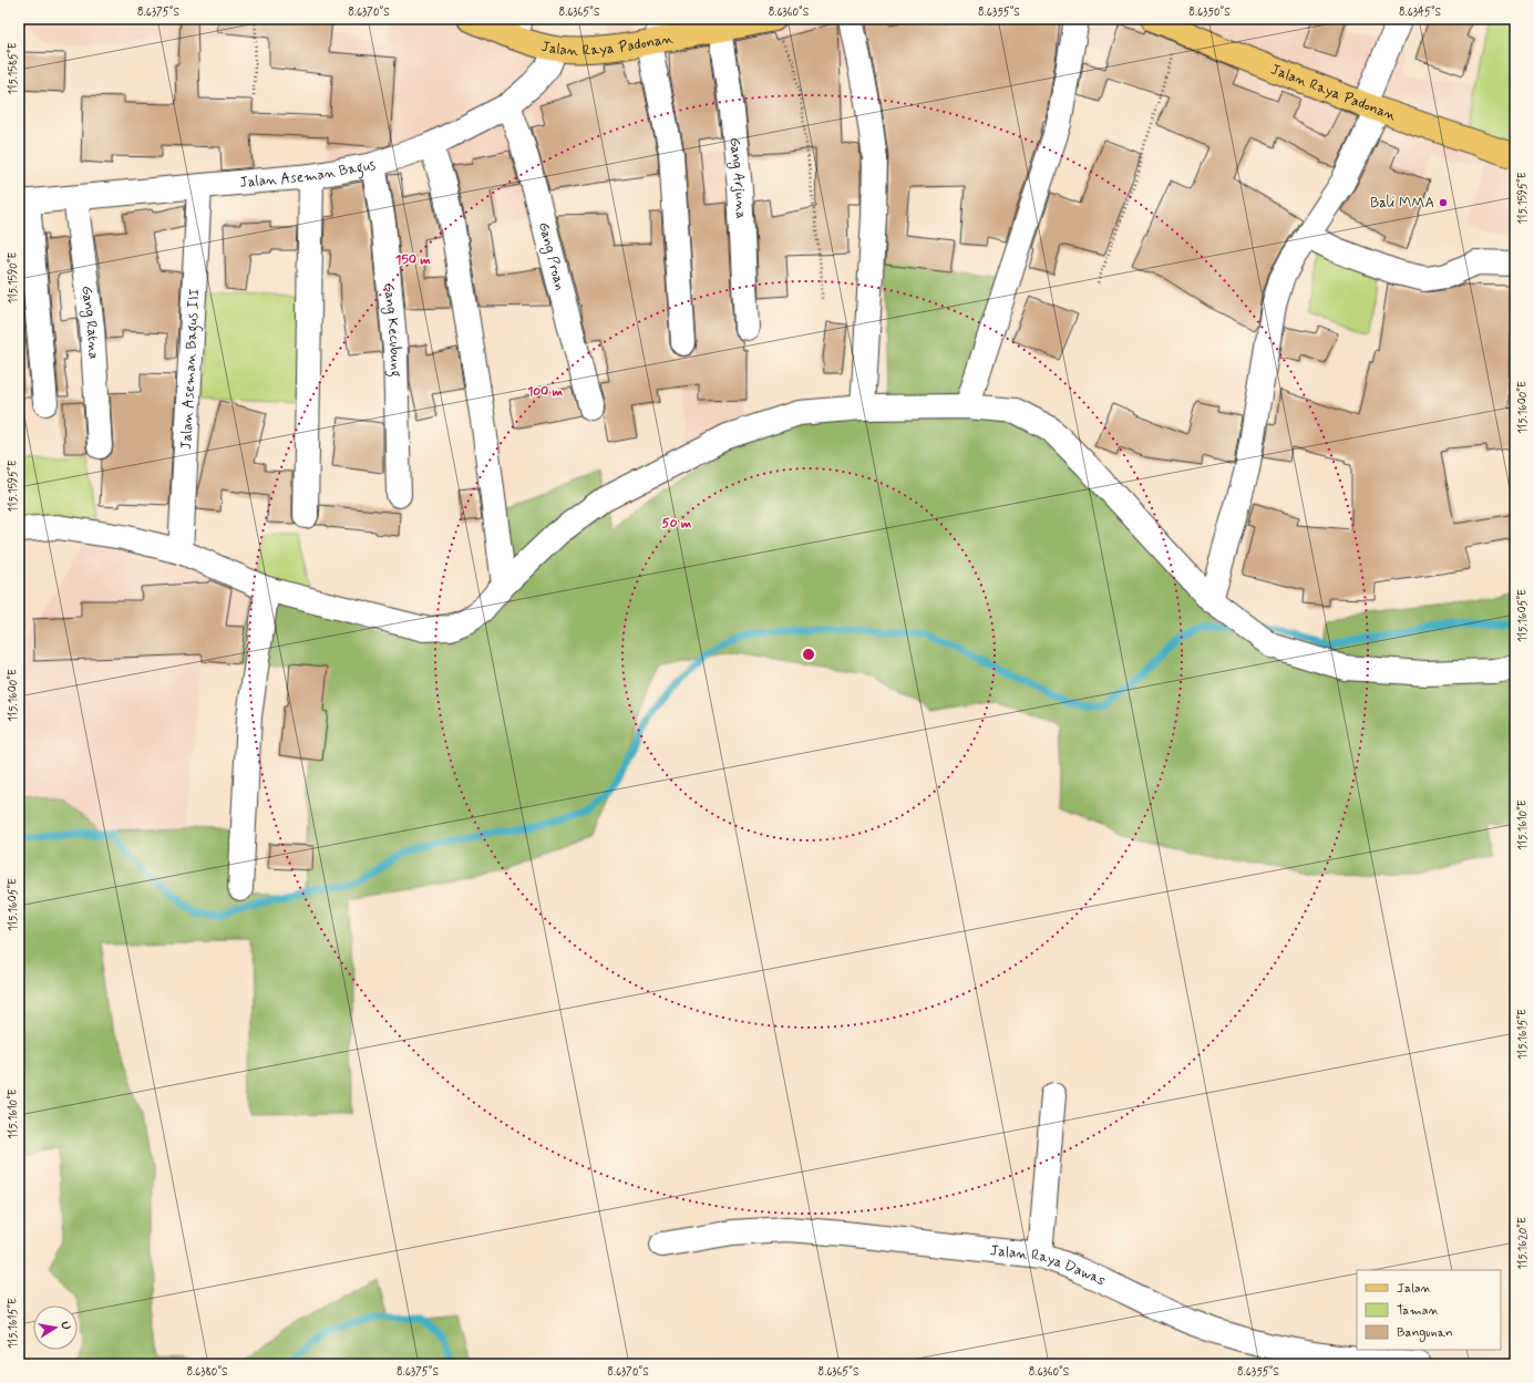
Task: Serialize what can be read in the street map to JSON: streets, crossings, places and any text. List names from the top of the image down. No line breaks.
{"streets":{"main road":["Jalan Raya Padonan"],"street":["Jalan Aseman Bagus","Gang Arjuna","Gang Proan","Gang Ratna","Gang Kecubung","Jalan Aseman Bagus III","Jalan Raya Dawas"]},"crossings":[["Jalan Raya Padonan","Jalan Aseman Bagus"],["Jalan Raya Padonan","Gang Arjuna"],["Jalan Aseman Bagus","Gang Proan"],["Jalan Aseman Bagus","Gang Ratna"],["Jalan Aseman Bagus","Gang Kecubung"],["Jalan Aseman Bagus","Jalan Aseman Bagus III"]],"places":["Bali MMA"],"legend":["Jalan","Taman","Bangunan"],"north":"right","coordinates":["8.6375°S","8.6370°S","8.6365°S","8.6360°S","8.6355°S","8.6350°S","8.6345°S","115.1585°E","115.1595°E","115.1590°E","115.1600°E","115.1605°E","115.1610°E","115.1615°E","115.1620°E","8.6380°S"],"rings":["150 m","100 m","50 m"]}
